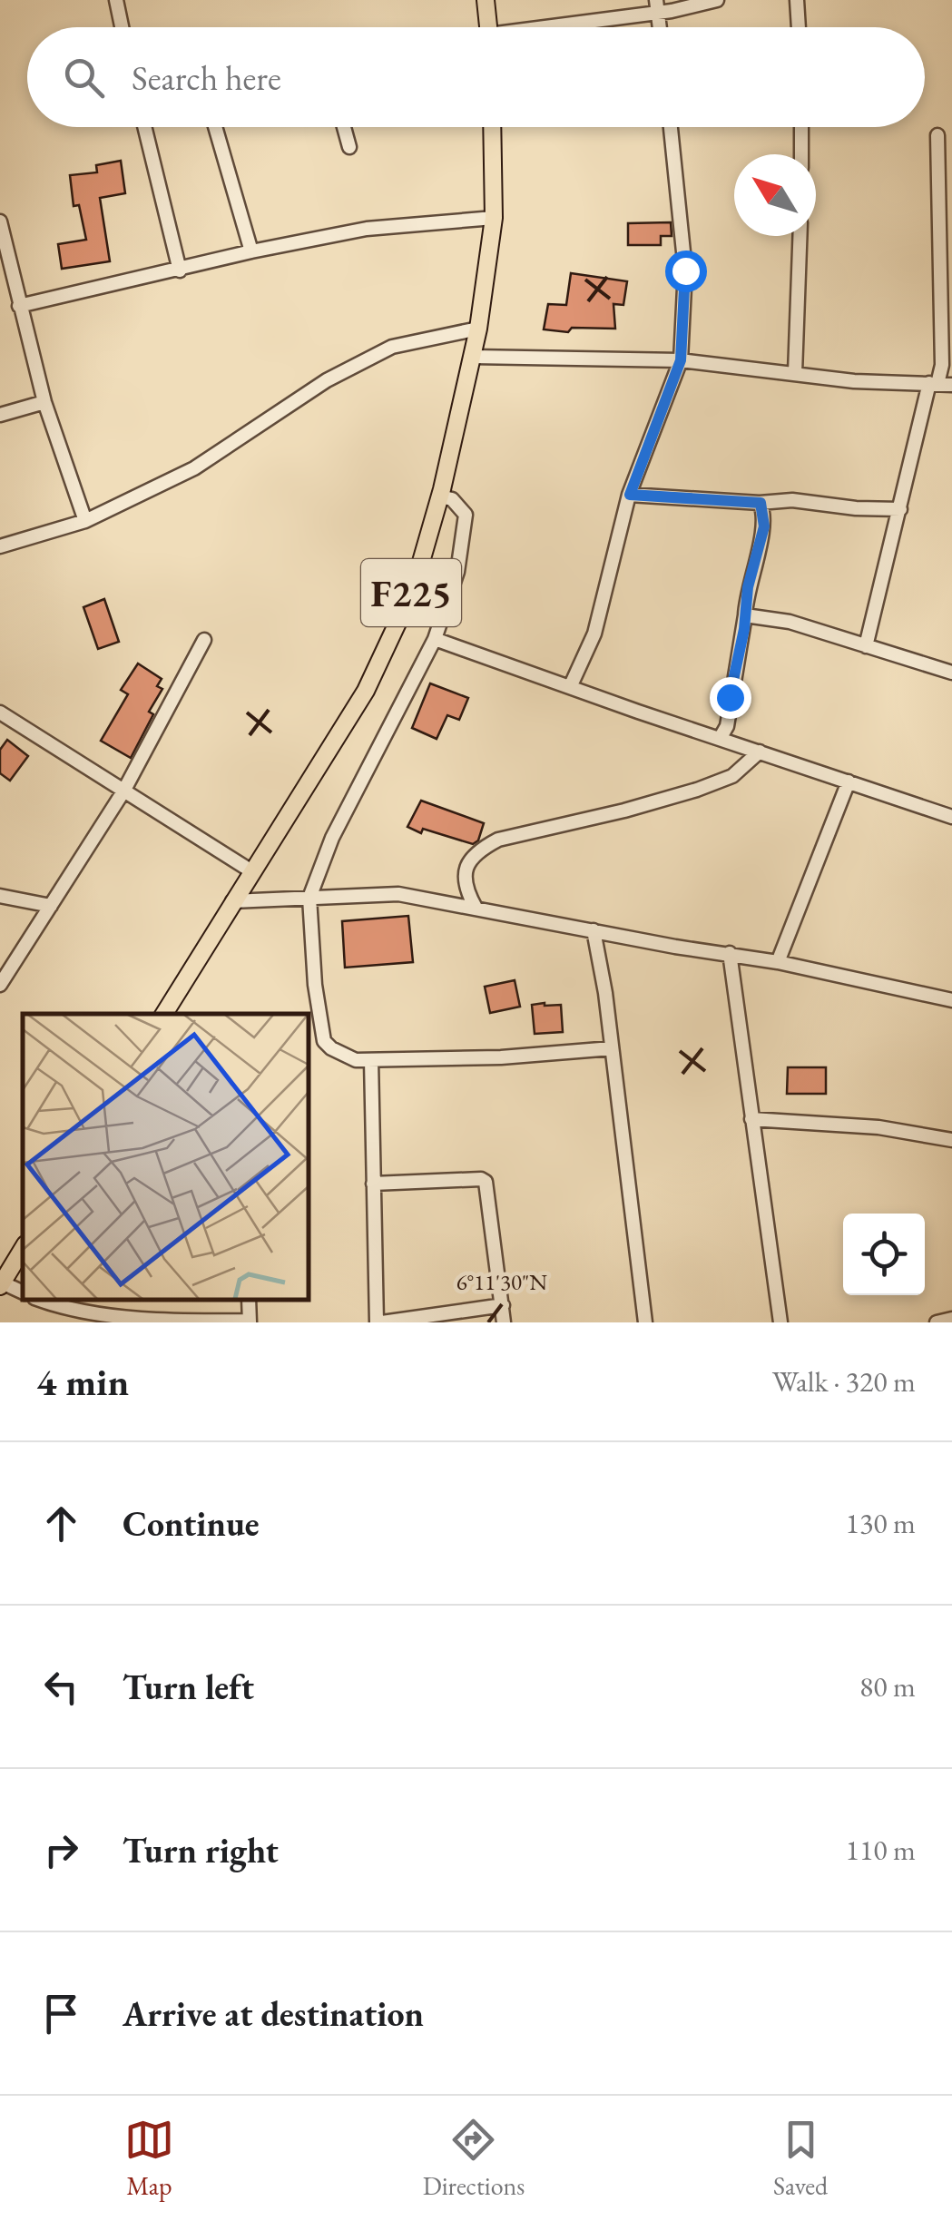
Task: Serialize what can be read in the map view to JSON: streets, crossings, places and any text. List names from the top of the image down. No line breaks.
{"streets":{"main road":["F225"]},"north":"top left","page":{"search":"Search here","heading":["4 min","Walk · 320 m"],"list":[["Continue","130 m"],["Turn left","80 m"],["Turn right","110 m"],"Arrive at destination"],"nav":["Map","Directions","Saved"]},"coordinates":["6°11'30\"N"]}
